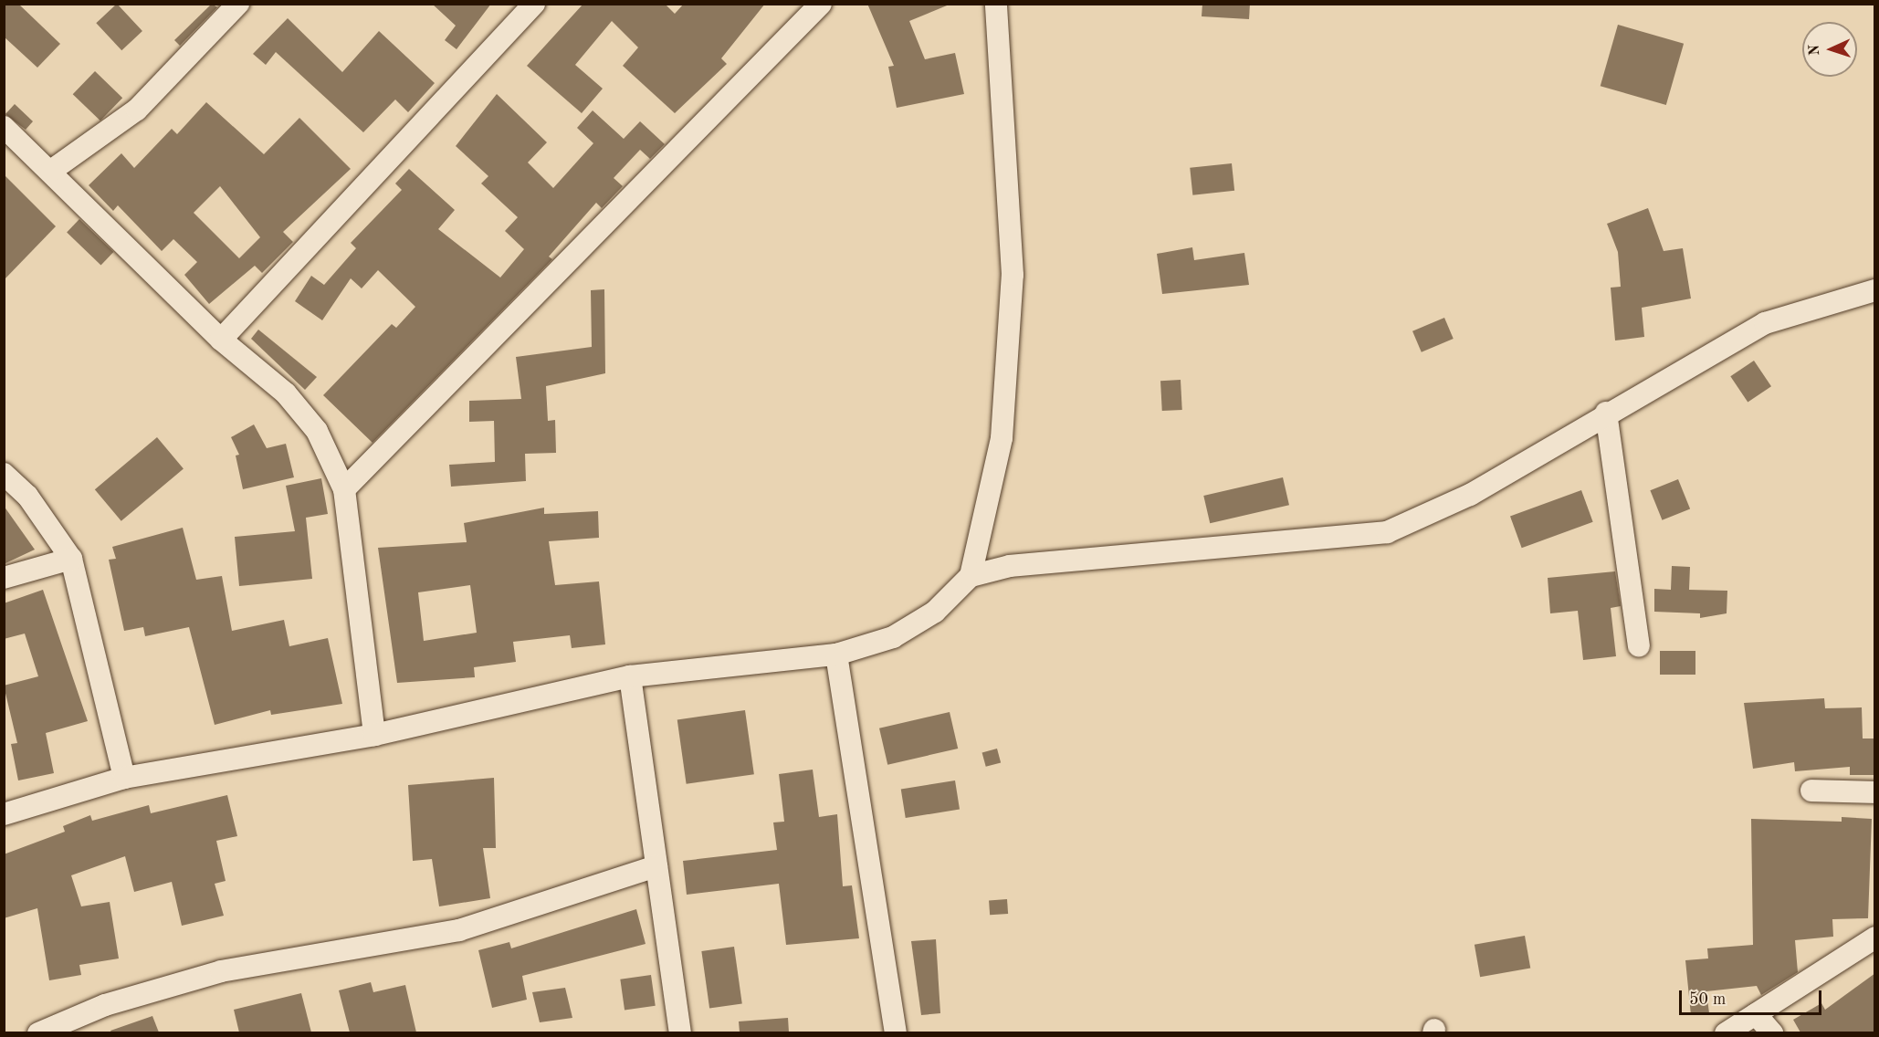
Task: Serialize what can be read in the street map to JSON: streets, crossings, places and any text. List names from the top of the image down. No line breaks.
{"scale_bar":"50 m","north":"left"}
